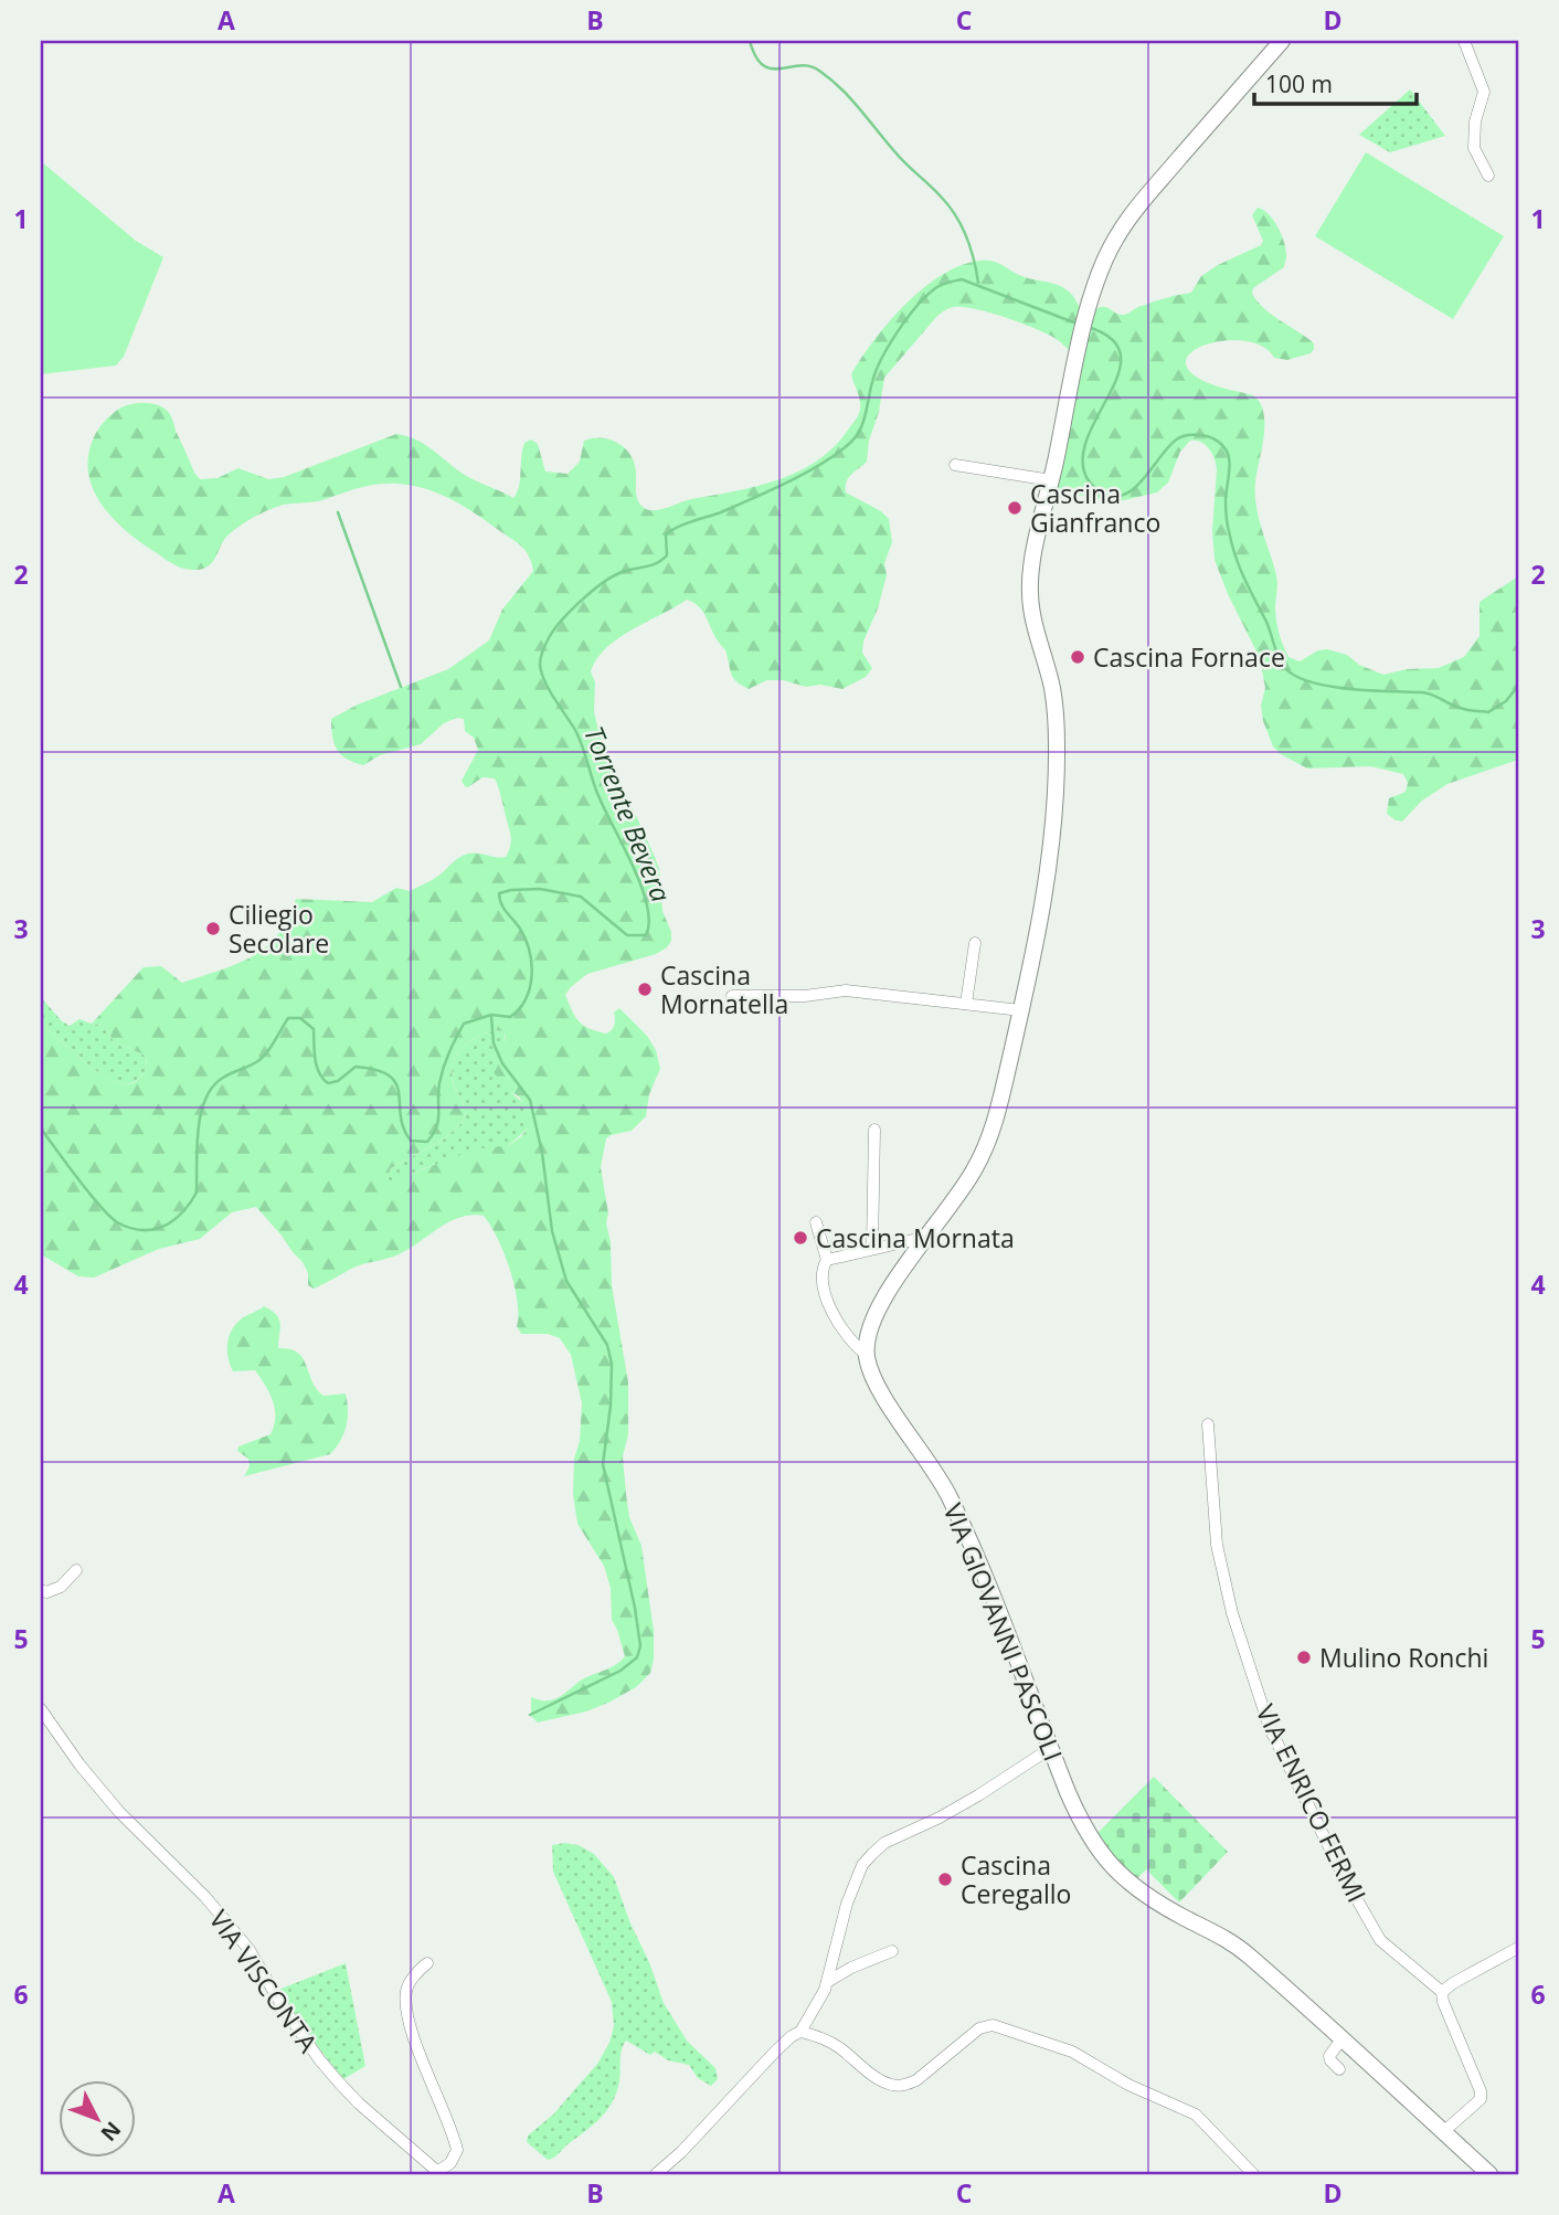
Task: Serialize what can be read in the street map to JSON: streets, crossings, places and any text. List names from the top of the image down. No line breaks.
{"streets":{"street":["VIA GIOVANNI PASCOLI","VIA ENRICO FERMI","VIA VISCONTA"]},"water":["Torrente Bevera"],"places":["Cascina Gianfranco","Cascina Fornace","Ciliegio Secolare","Cascina Mornatella","Cascina Mornata","Mulino Ronchi","Cascina Ceregallo"],"scale_bar":"100 m","north":"bottom right","grid":{"columns":["A","B","C","D"],"rows":["1","2","3","4","5","6"]}}
